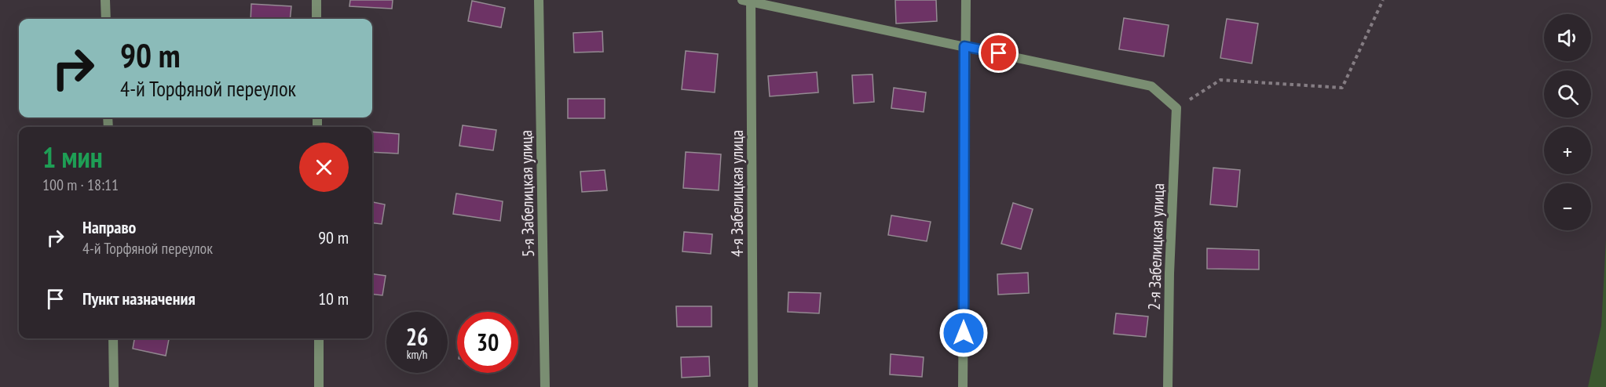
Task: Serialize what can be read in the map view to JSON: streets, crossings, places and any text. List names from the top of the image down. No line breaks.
{"streets":{"street":["5-я Забелицкая улица","4-я Забелицкая улица","2-я Забелицкая улица"]},"page":{"map_buttons":["+","−"],"turn":["90 m","4-й Торфяной переулок"],"heading":["1 мин","100 m · 18:11"],"list":[{"name":"Направо","note":"4-й Торфяной переулок","value":"90 m"},{"name":"Пункт назначения","value":"10 m"}],"speed":"26 km/h","limit":"30"}}
